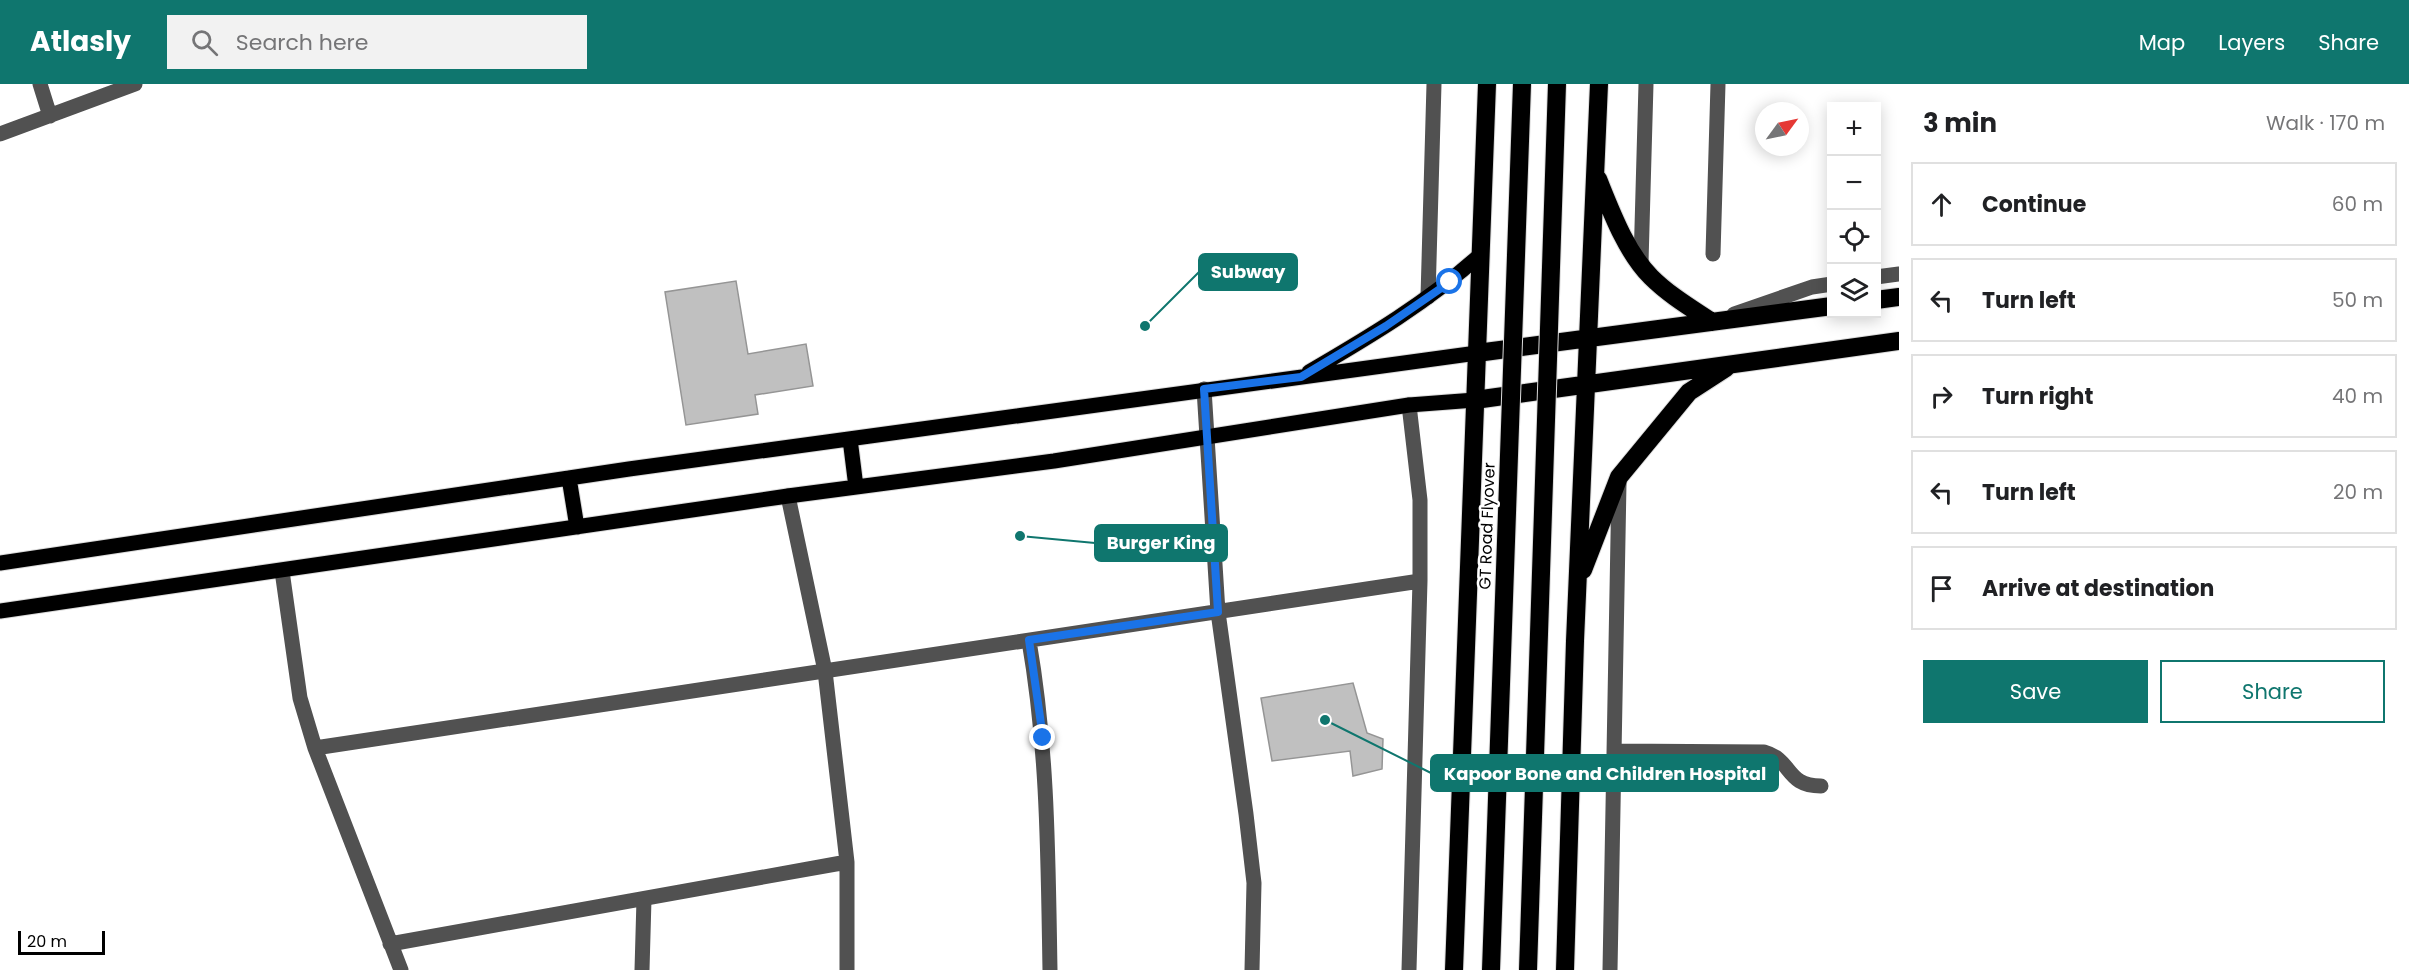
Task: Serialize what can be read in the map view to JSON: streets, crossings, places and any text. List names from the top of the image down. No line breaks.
{"streets":{"highway":["GT Road Flyover"]},"places":["Subway","Burger King","Kapoor Bone and Children Hospital"],"scale_bar":"20 m","north":"top right","page":{"header":"Atlasly","search":"Search here","nav":["Map","Layers","Share"],"heading":["3 min","Walk · 170 m"],"map_buttons":["+","−"],"list":[["Continue","60 m"],["Turn left","50 m"],["Turn right","40 m"],["Turn left","20 m"],"Arrive at destination"],"buttons":["Save","Share"],"scale":"20 m"}}
